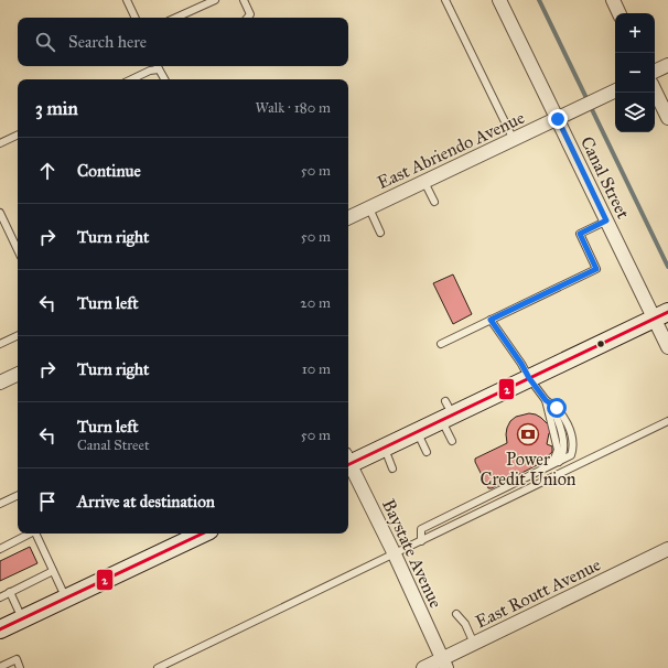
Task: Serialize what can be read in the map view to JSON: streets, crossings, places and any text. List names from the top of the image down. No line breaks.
{"streets":{"street":["East Abriendo Avenue","Canal Street","Baystate Avenue","East Routt Avenue"]},"crossings":[["East Abriendo Avenue","Canal Street"],["Baystate Avenue","East Routt Avenue"]],"places":{"bank":["Power Credit Union"]},"lines":["transit line 2"],"page":{"map_buttons":["+","−"],"search":"Search here","heading":["3 min","Walk · 180 m"],"list":[["Continue","50 m"],["Turn right","50 m"],["Turn left","20 m"],["Turn right","10 m"],["Turn left","Canal Street","50 m"],"Arrive at destination"]}}
